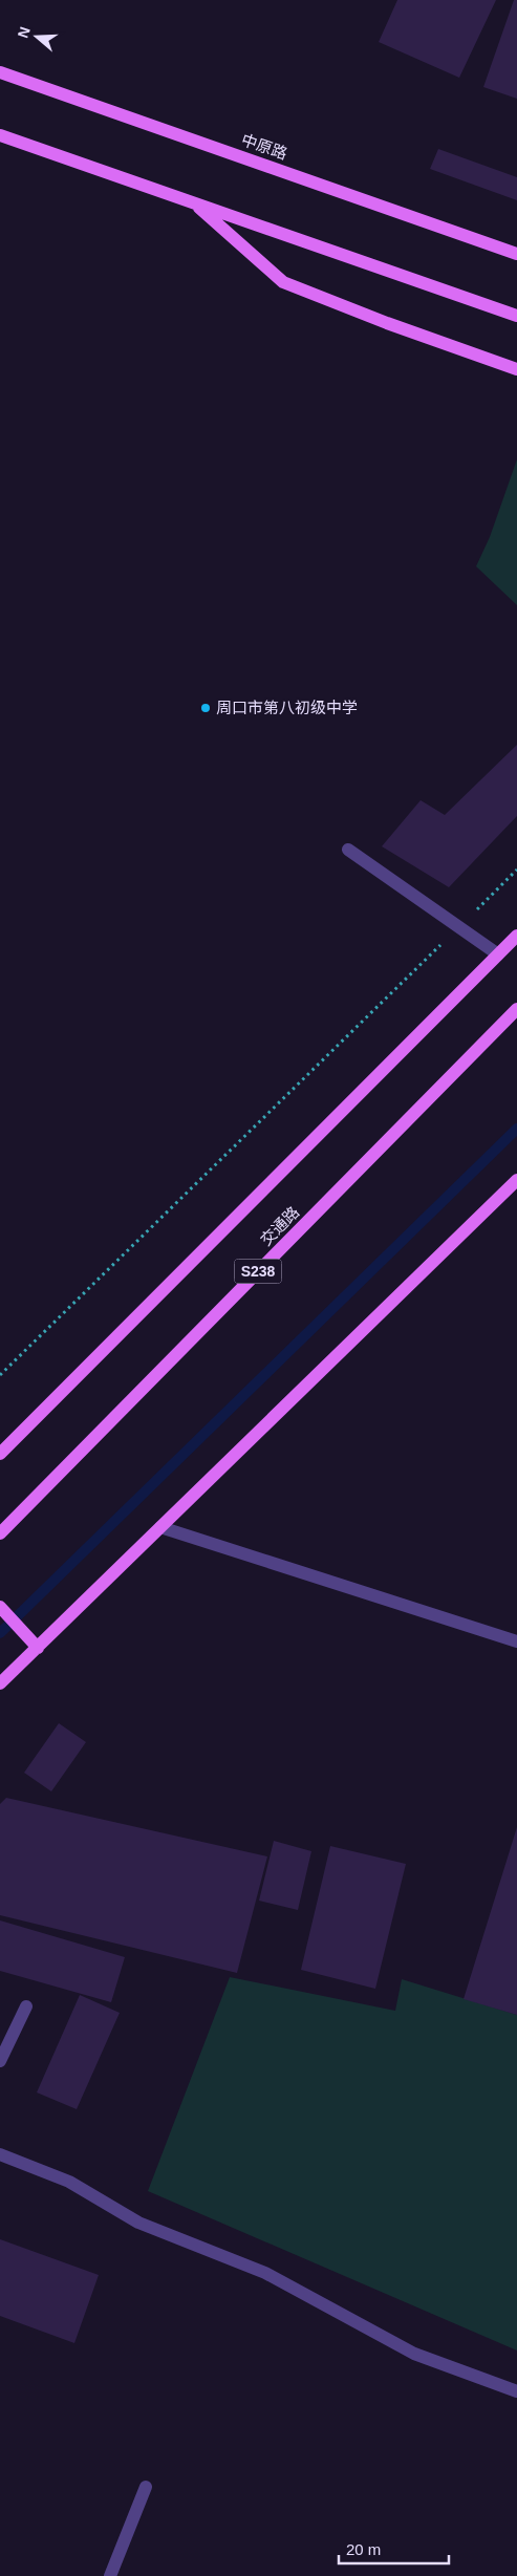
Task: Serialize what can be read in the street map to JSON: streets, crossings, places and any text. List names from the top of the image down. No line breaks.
{"streets":{"main road":["中原路","交通路","S238"]},"places":["周口市第八初级中学"],"scale_bar":"20 m","north":"left"}
